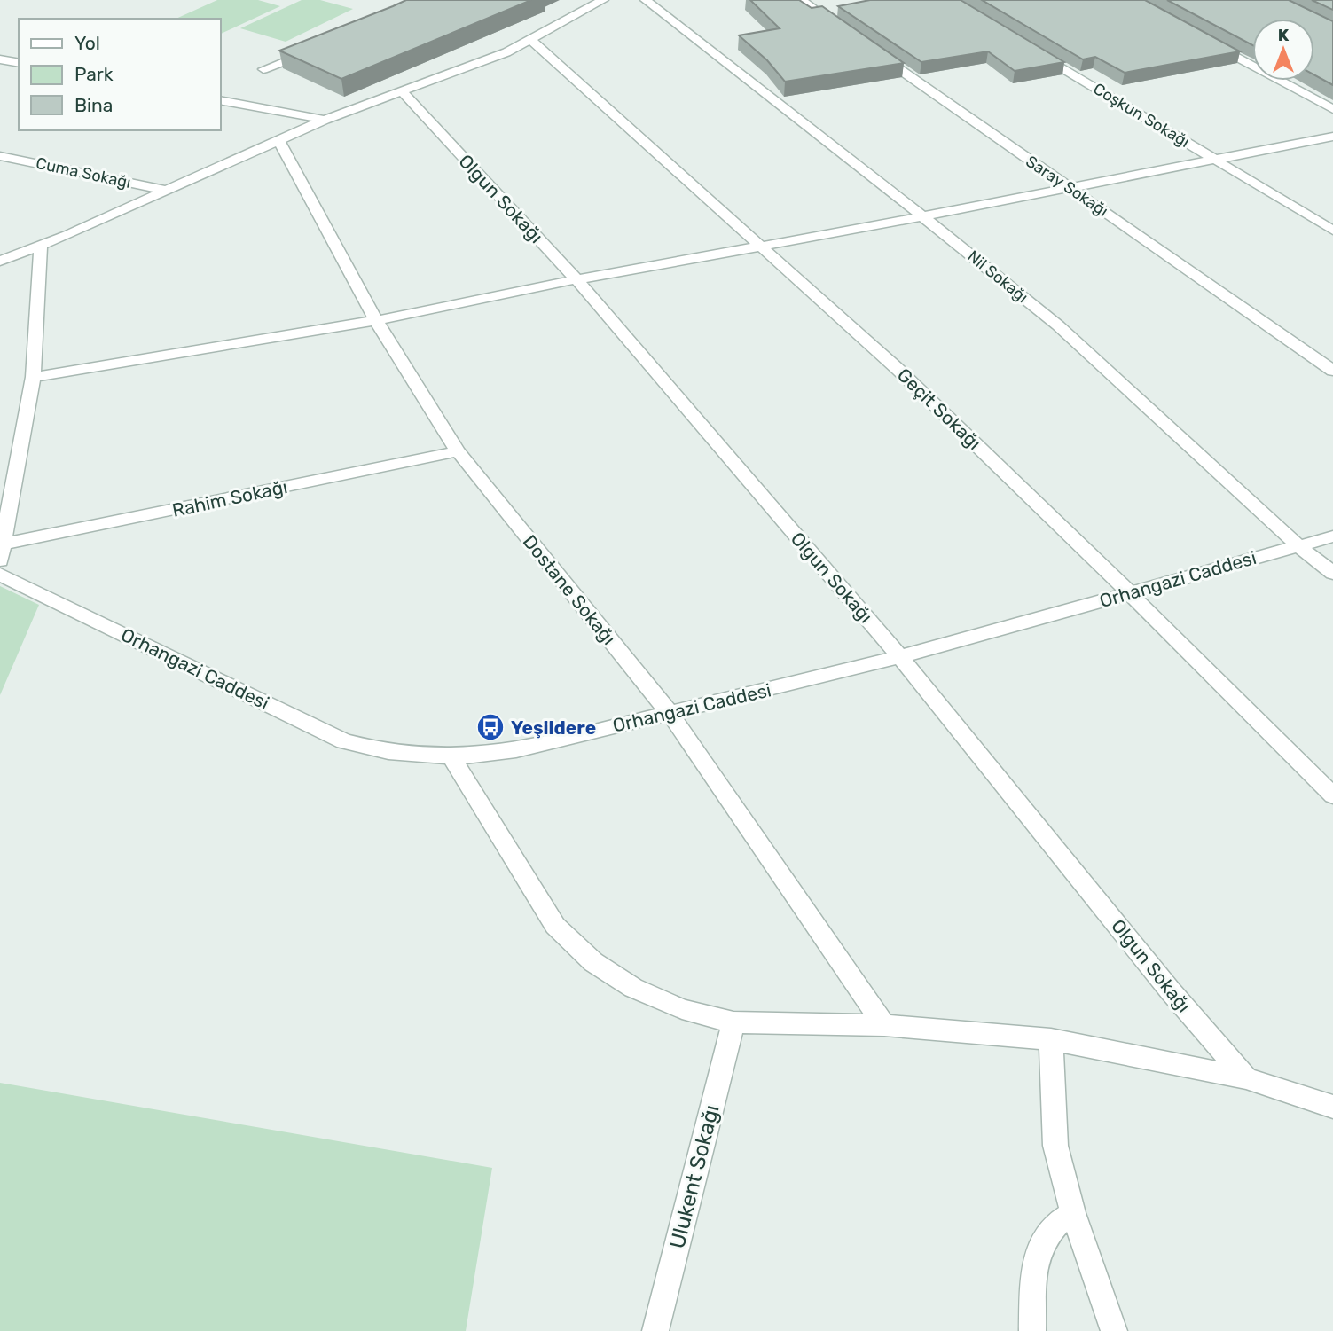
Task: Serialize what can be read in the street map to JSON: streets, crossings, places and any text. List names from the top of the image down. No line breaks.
{"streets":{"street":["Coşkun Sokağı","Cuma Sokağı","Saray Sokağı","Olgun Sokağı","Nil Sokağı","Geçit Sokağı","Rahim Sokağı","Orhangazi Caddesi","Dostane Sokağı","Ulukent Sokağı"]},"crossings":[["Olgun Sokağı","Orhangazi Caddesi"],["Nil Sokağı","Orhangazi Caddesi"],["Geçit Sokağı","Orhangazi Caddesi"],["Rahim Sokağı","Dostane Sokağı"],["Orhangazi Caddesi","Dostane Sokağı"]],"places":{"bus stop":["Yeşildere"]},"legend":["Yol","Park","Bina"],"north":"top"}
